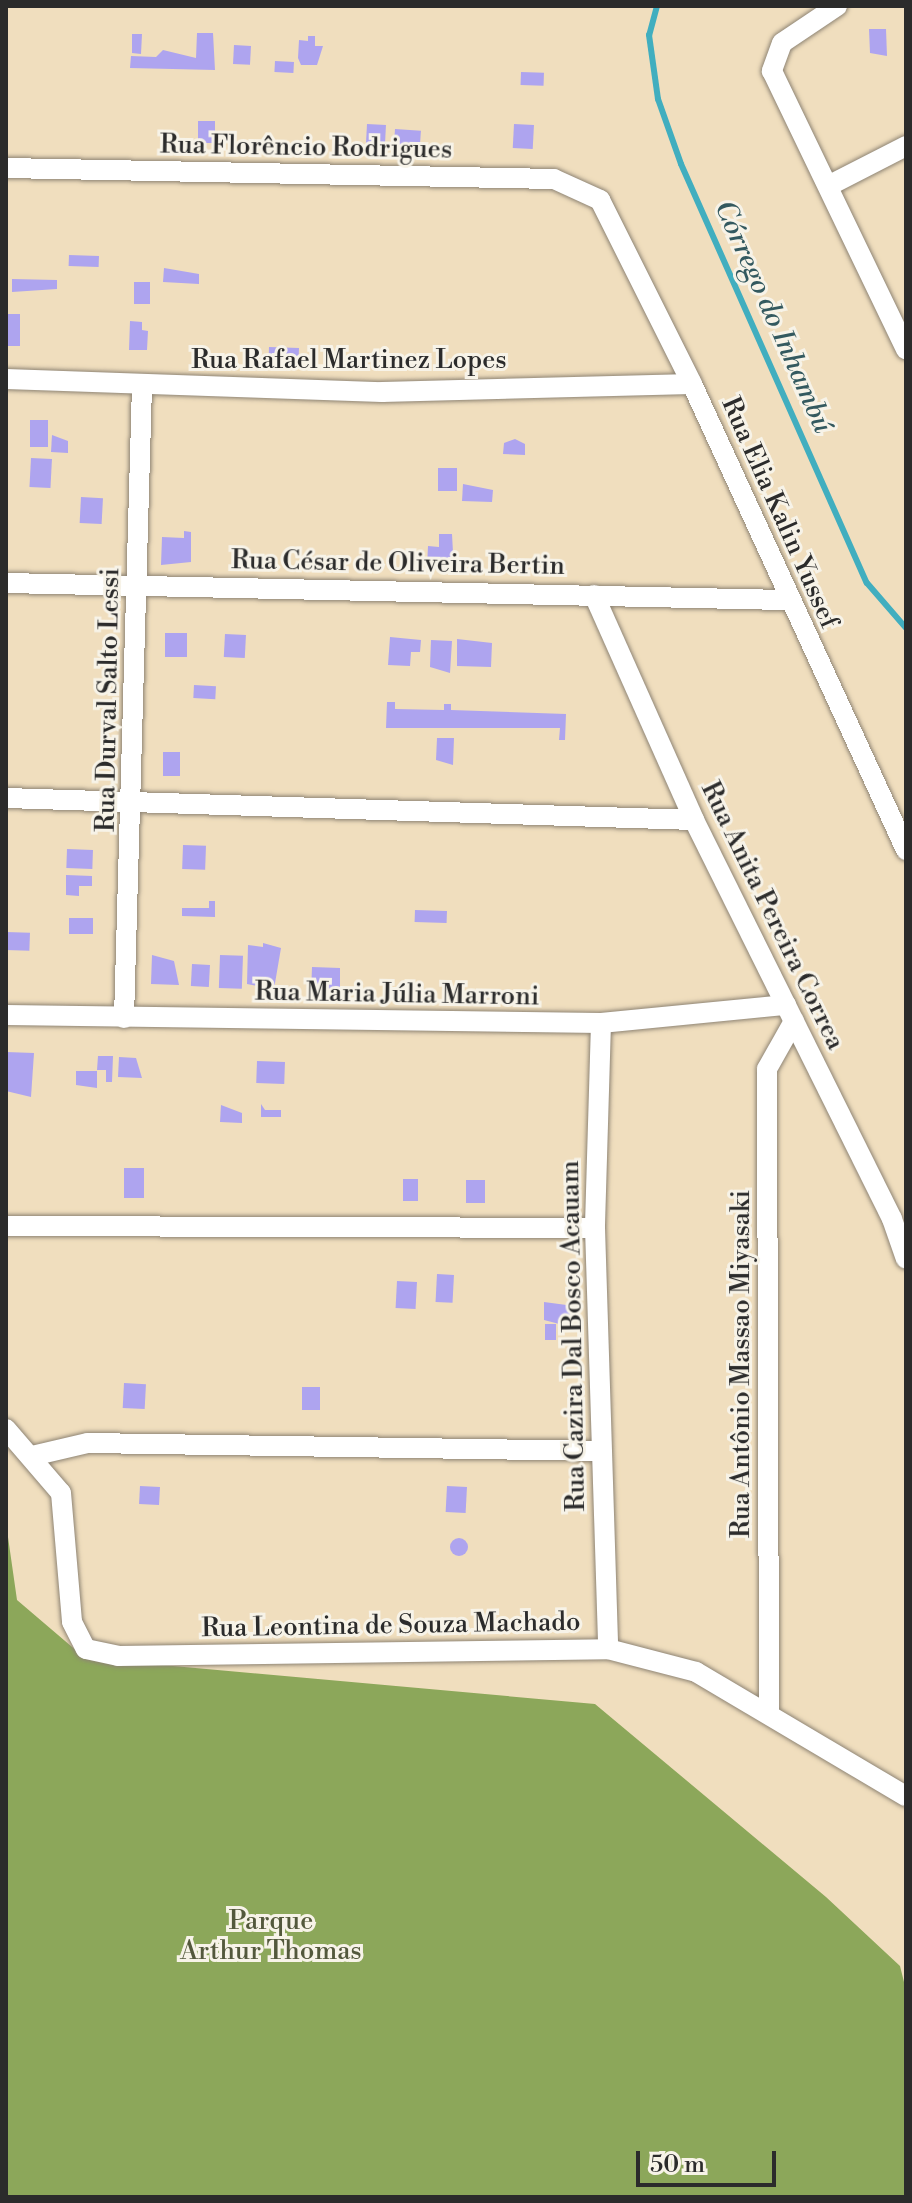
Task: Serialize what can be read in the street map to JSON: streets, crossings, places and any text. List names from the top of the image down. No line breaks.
{"streets":{"street":["Rua Florêncio Rodrigues","Rua Rafael Martinez Lopes","Rua Elia Kalin Yussef","Rua César de Oliveira Bertin","Rua Durval Salto Lessi","Rua Anita Pereira Correa","Rua Maria Júlia Marroni","Rua Cazira Dal Bosco Acauam","Rua Antônio Massao Miyasaki","Rua Leontina de Souza Machado"]},"crossings":[["Rua Florêncio Rodrigues","Rua Elia Kalin Yussef"],["Rua Rafael Martinez Lopes","Rua Elia Kalin Yussef"],["Rua Rafael Martinez Lopes","Rua Durval Salto Lessi"],["Rua Elia Kalin Yussef","Rua César de Oliveira Bertin"],["Rua César de Oliveira Bertin","Rua Durval Salto Lessi"],["Rua César de Oliveira Bertin","Rua Anita Pereira Correa"],["Rua Durval Salto Lessi","Rua Maria Júlia Marroni"],["Rua Anita Pereira Correa","Rua Maria Júlia Marroni"],["Rua Anita Pereira Correa","Rua Antônio Massao Miyasaki"],["Rua Maria Júlia Marroni","Rua Cazira Dal Bosco Acauam"],["Rua Maria Júlia Marroni","Rua Antônio Massao Miyasaki"],["Rua Cazira Dal Bosco Acauam","Rua Leontina de Souza Machado"],["Rua Antônio Massao Miyasaki","Rua Leontina de Souza Machado"]],"water":["Córrego do Inhambú"],"parks":["Parque Arthur Thomas"],"scale_bar":"50 m"}
